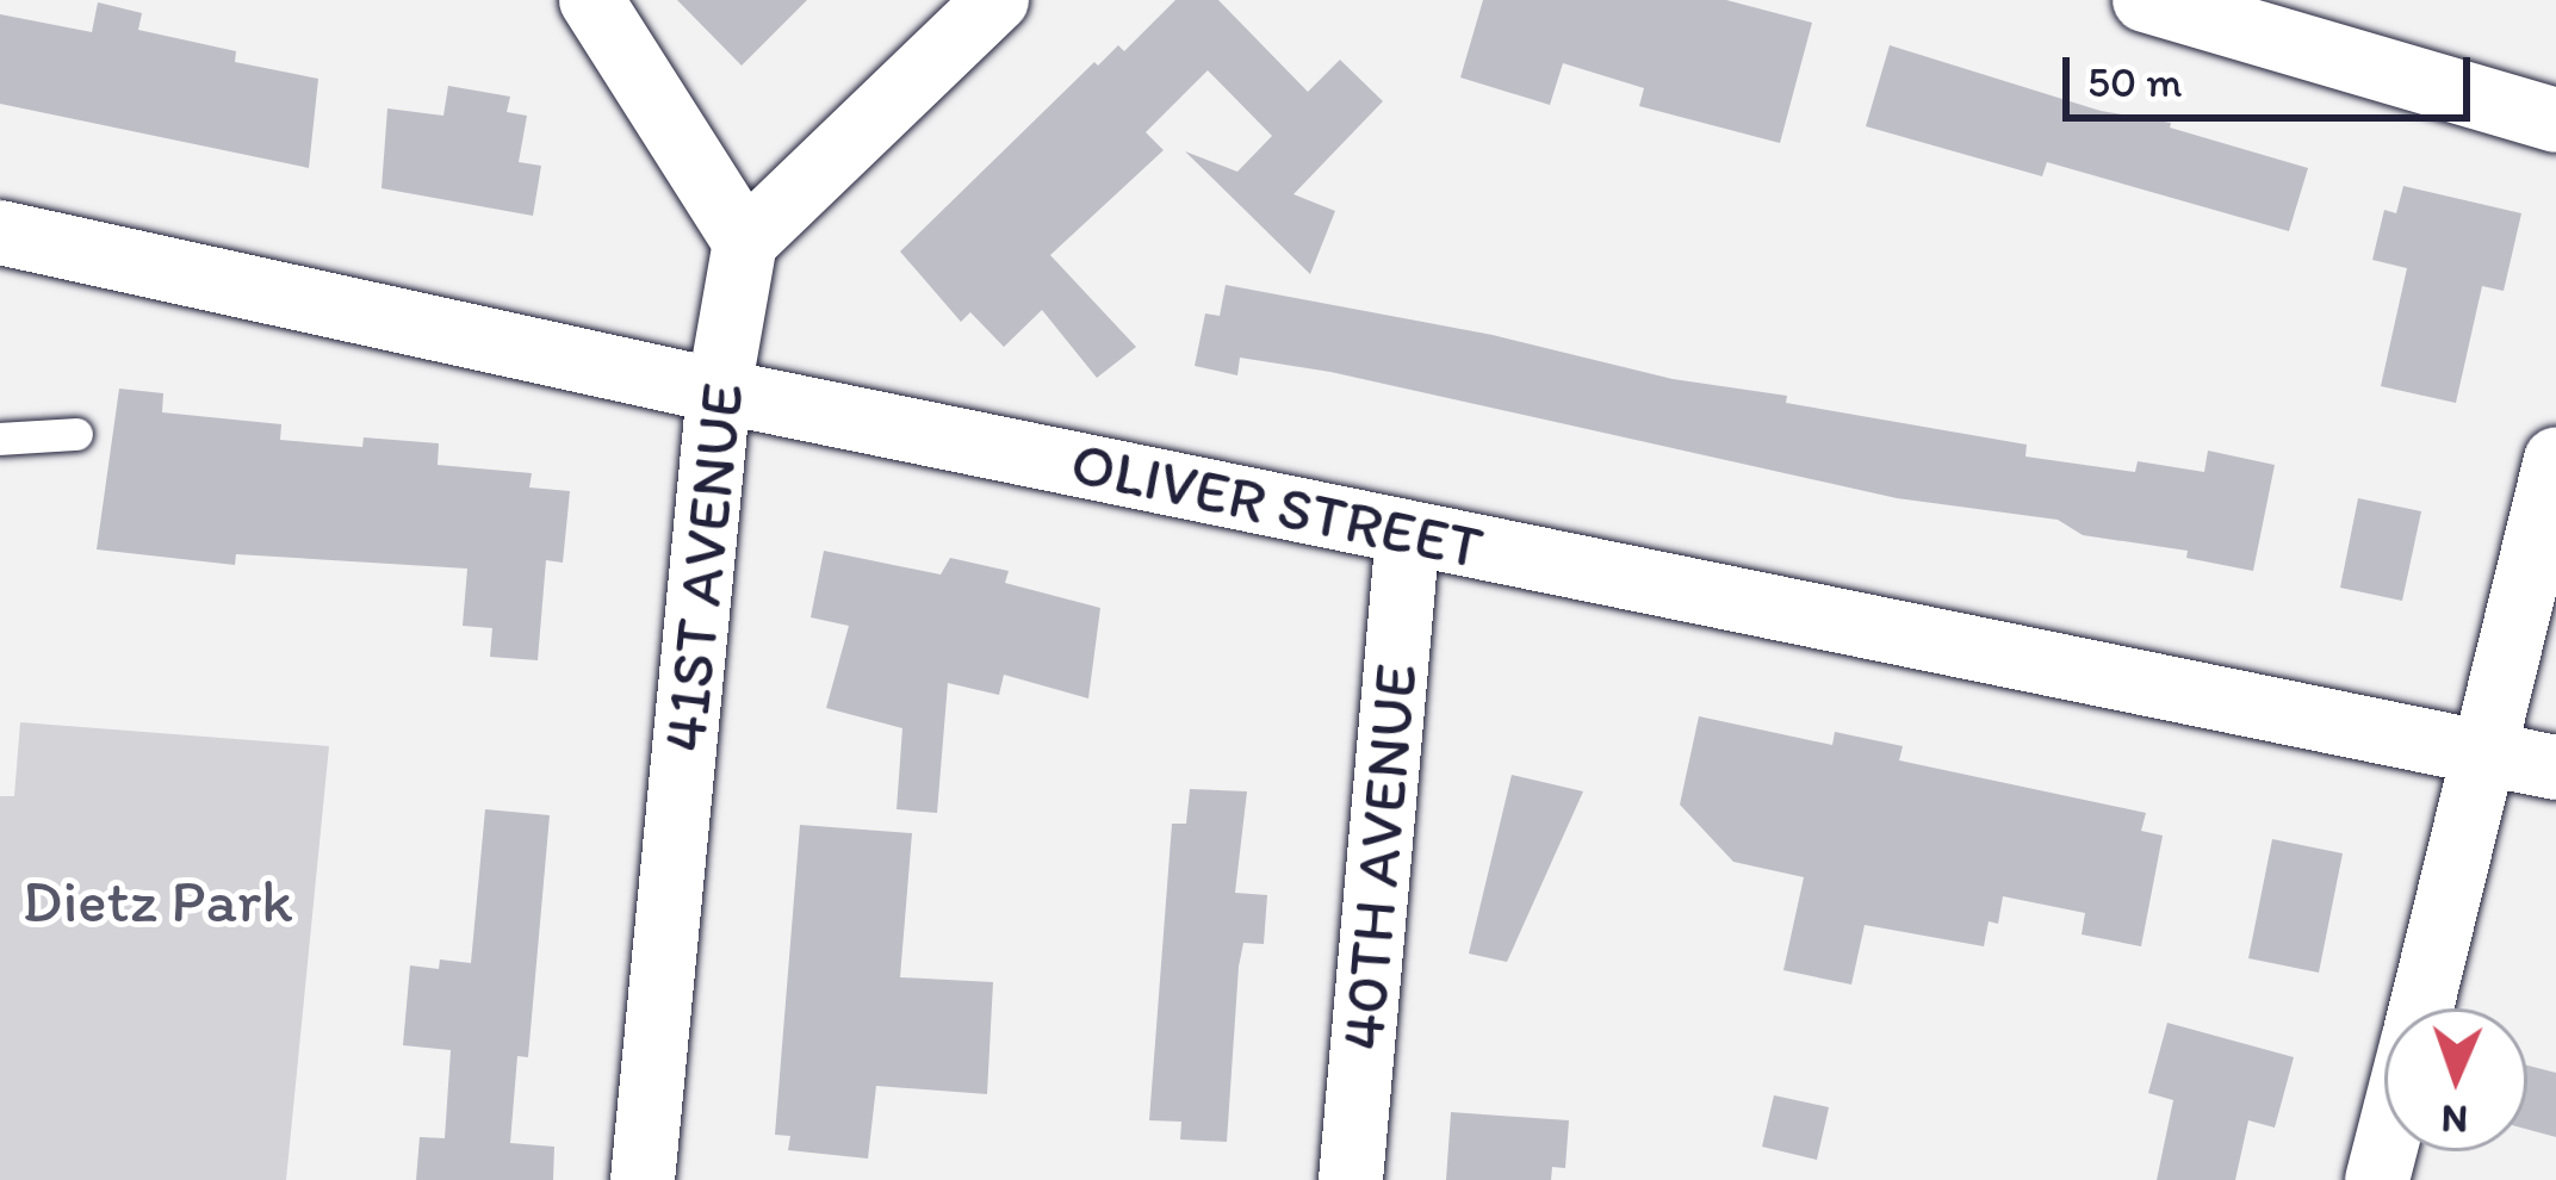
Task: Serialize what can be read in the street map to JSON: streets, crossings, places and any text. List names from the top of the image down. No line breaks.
{"streets":{"street":["OLIVER STREET","41ST AVENUE","40TH AVENUE"]},"crossings":[["OLIVER STREET","41ST AVENUE"],["OLIVER STREET","40TH AVENUE"]],"parks":["Dietz Park"],"scale_bar":"50 m","north":"bottom"}
